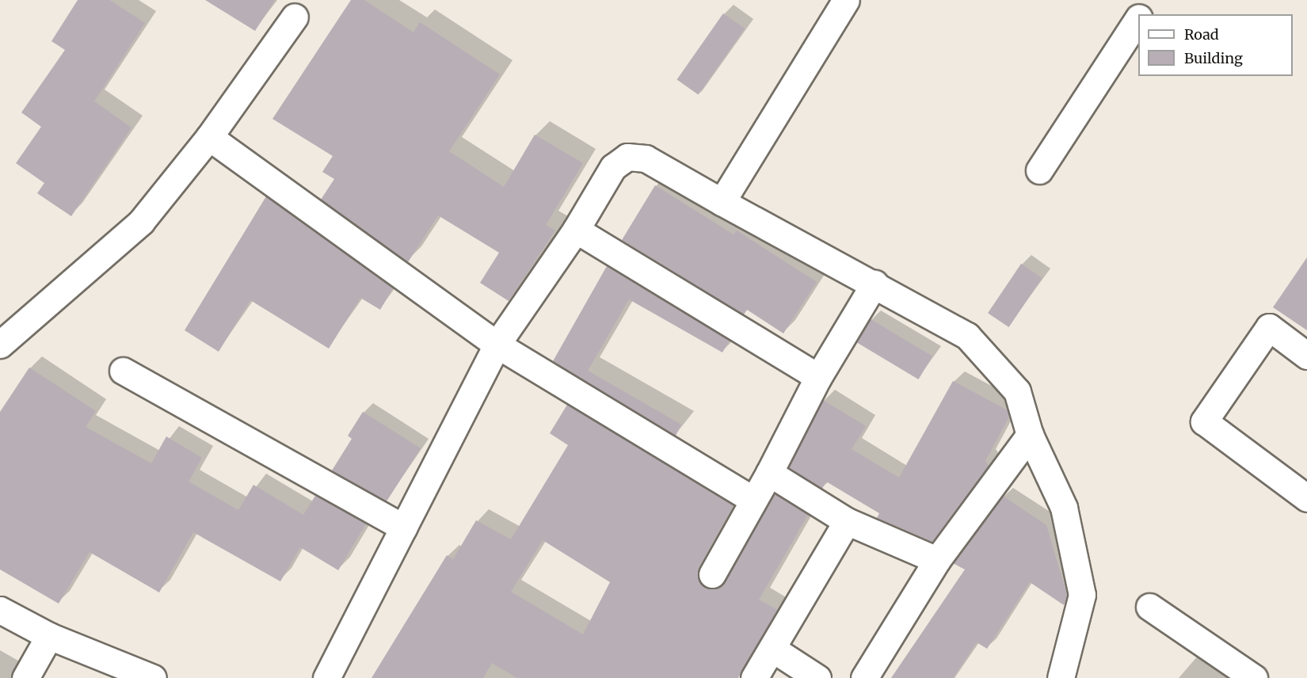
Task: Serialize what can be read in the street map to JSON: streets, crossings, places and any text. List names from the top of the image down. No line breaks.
{"legend":["Road","Building"]}
